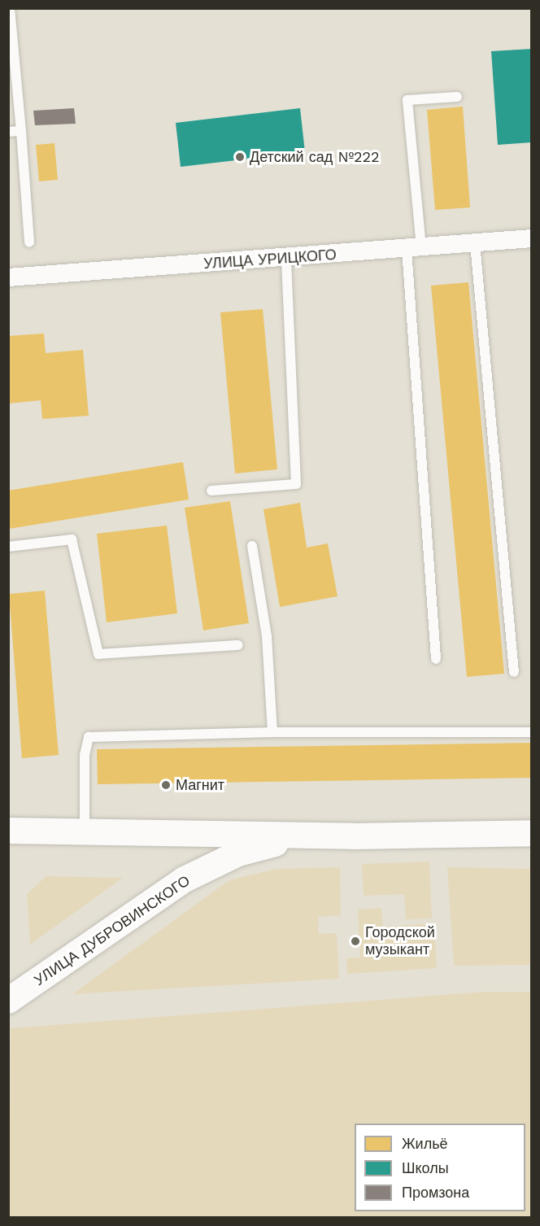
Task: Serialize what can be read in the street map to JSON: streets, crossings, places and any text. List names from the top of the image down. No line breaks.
{"streets":{"main road":["УЛИЦА ДУБРОВИНСКОГО"],"street":["УЛИЦА УРИЦКОГО"]},"places":["Детский сад №222","Магнит","Городской музыкант"],"legend":["Жильё","Школы","Промзона"]}
